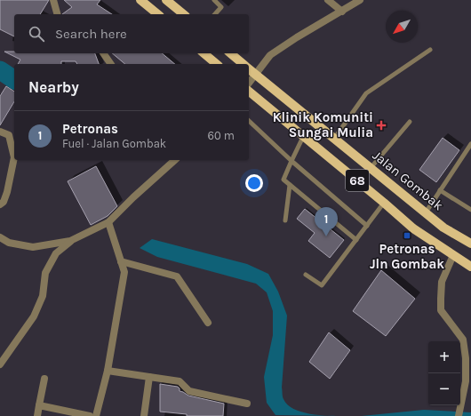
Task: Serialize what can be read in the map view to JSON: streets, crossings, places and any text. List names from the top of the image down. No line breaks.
{"streets":{"main road":["68","Jalan Gombak"]},"places":{"health":["Klinik Komuniti Sungai Mulia"],"transit":["Petronas Jln Gombak"]},"north":"bottom left","page":{"search":"Search here","heading":"Nearby","list":[{"mark":"1","name":"Petronas","note":"Fuel · Jalan Gombak","value":"60 m"}],"pins":"1","map_buttons":["+","−"]}}
